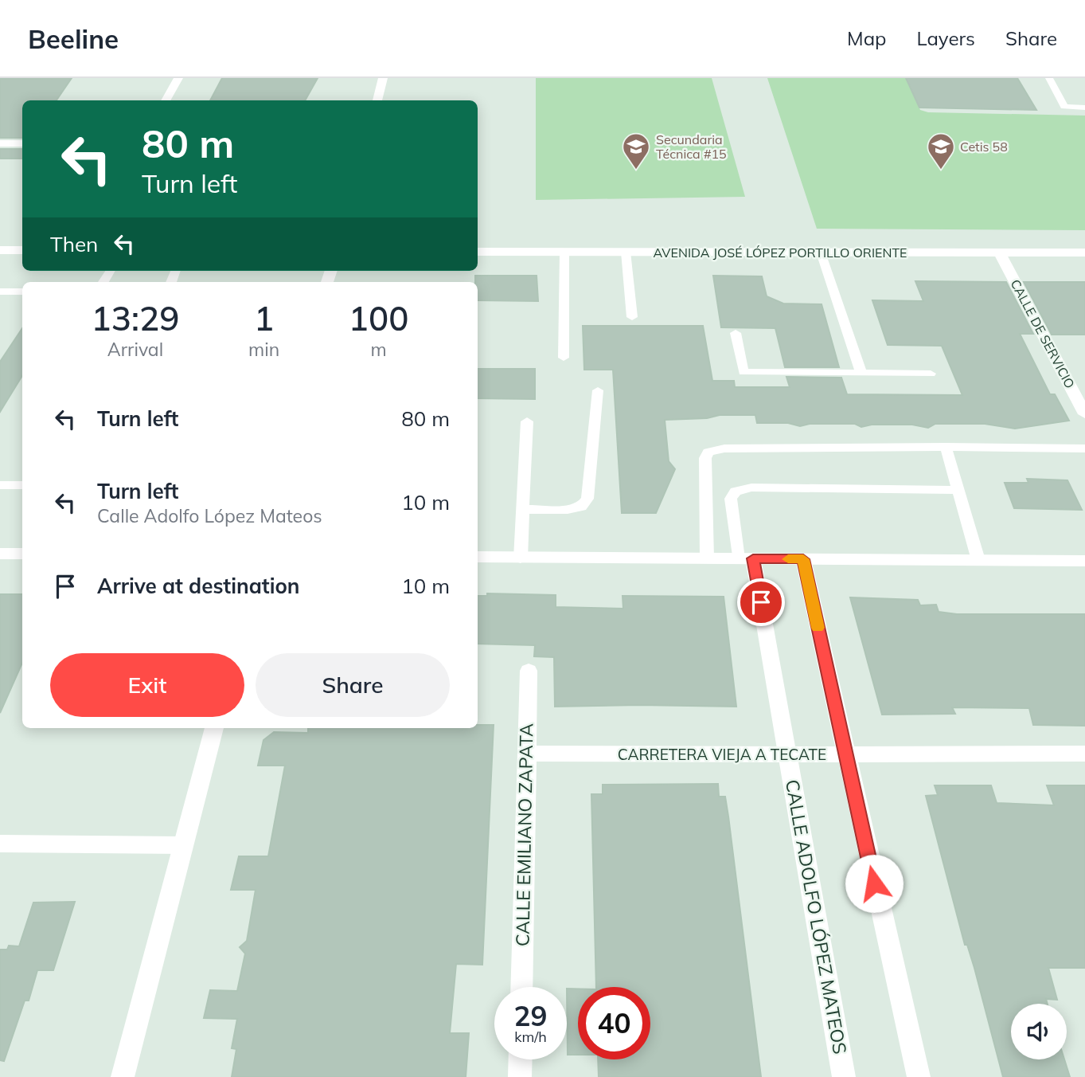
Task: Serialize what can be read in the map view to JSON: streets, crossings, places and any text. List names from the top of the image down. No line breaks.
{"streets":{"street":["AVENIDA JOSÉ LÓPEZ PORTILLO ORIENTE","CALLE DE SERVICIO","CARRETERA VIEJA A TECATE","CALLE EMILIANO ZAPATA","CALLE ADOLFO LÓPEZ MATEOS"]},"crossings":[["AVENIDA JOSÉ LÓPEZ PORTILLO ORIENTE","CALLE DE SERVICIO"],["CARRETERA VIEJA A TECATE","CALLE EMILIANO ZAPATA"],["CARRETERA VIEJA A TECATE","CALLE ADOLFO LÓPEZ MATEOS"]],"places":{"school or university":["Secundaria Técnica #15","Cetis 58"]},"page":{"header":"Beeline","nav":["Map","Layers","Share"],"turn":["80 m","Turn left"],"then":"Then","eta":["13:29","Arrival","1","min","100","m"],"list":[{"name":"Turn left","value":"80 m"},{"name":"Turn left","note":"Calle Adolfo López Mateos","value":"10 m"},{"name":"Arrive at destination","value":"10 m"}],"buttons":["Exit","Share"],"speed":"29 km/h","limit":"40"}}
